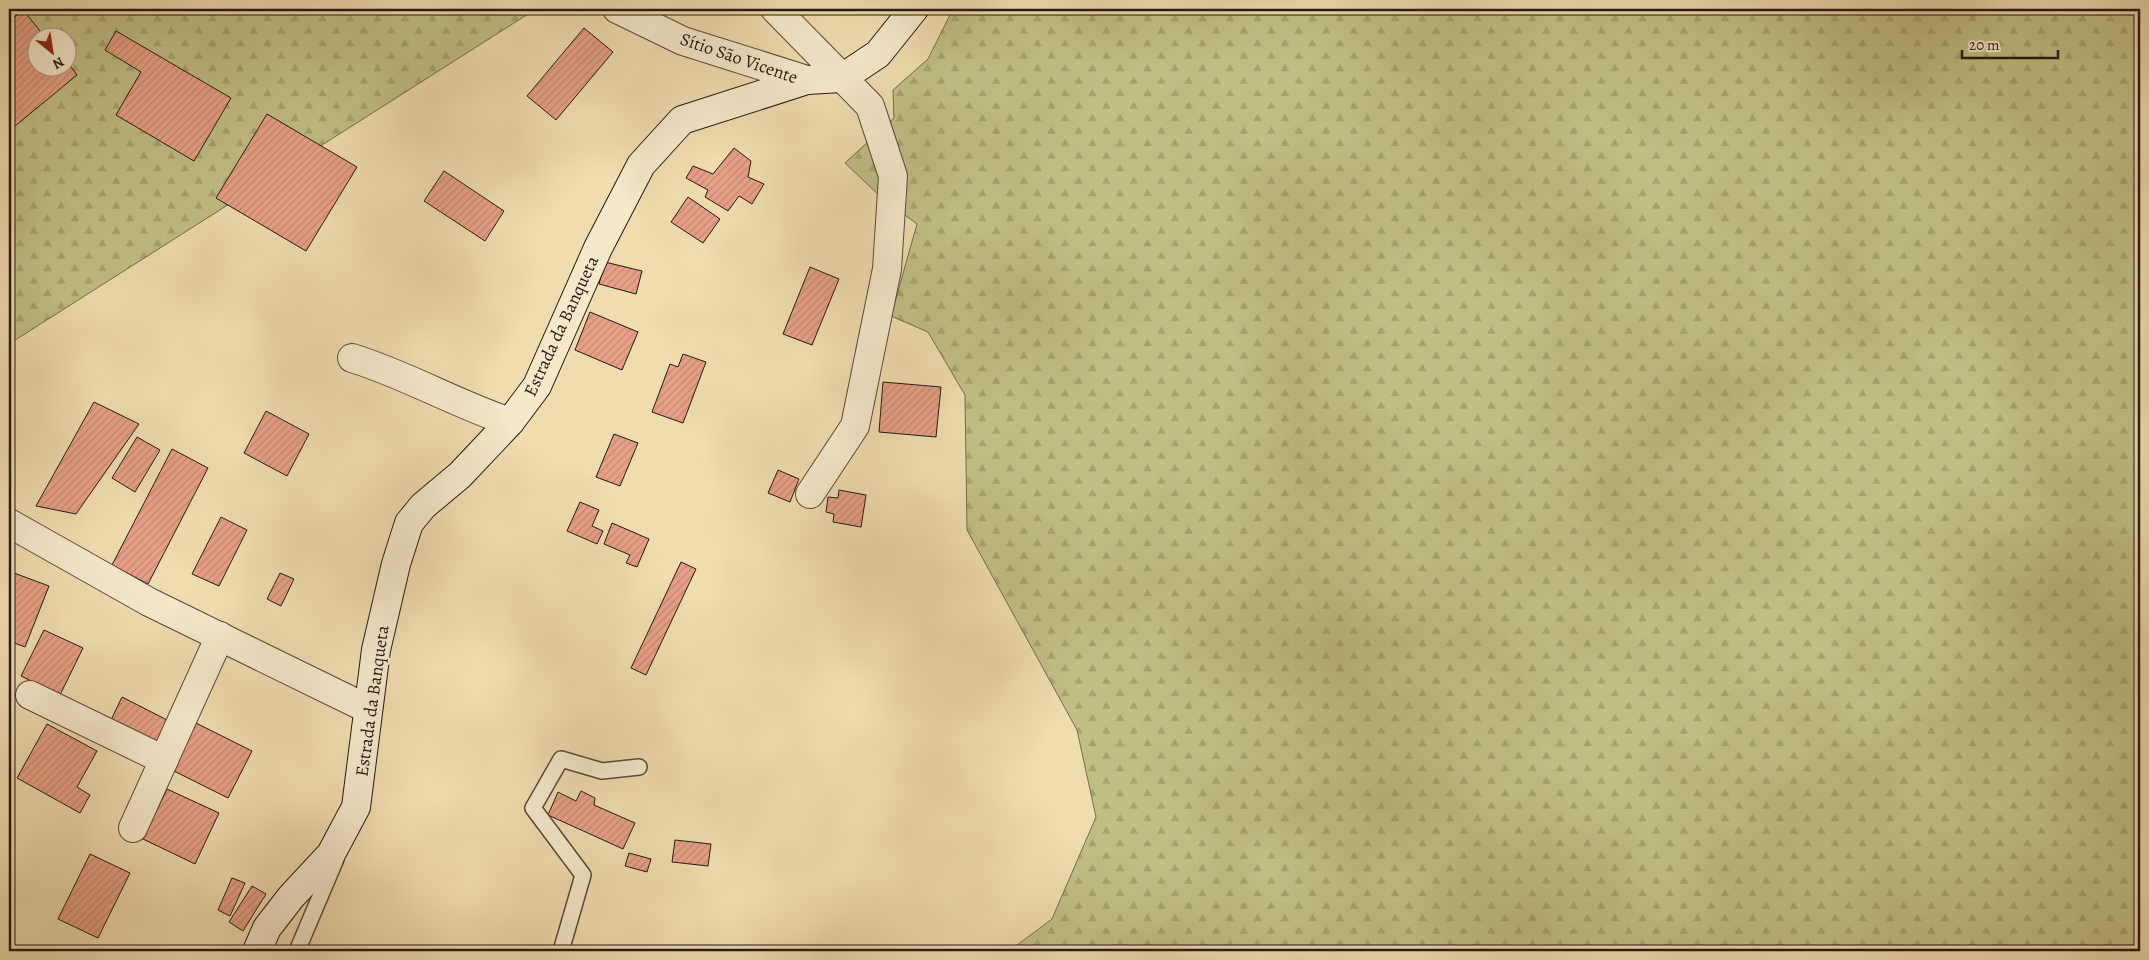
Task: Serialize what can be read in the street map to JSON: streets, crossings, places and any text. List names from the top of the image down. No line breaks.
{"streets":{"street":["Sítio São Vicente","Estrada da Banqueta"]},"crossings":[["Sítio São Vicente","Estrada da Banqueta"]],"scale_bar":"20 m","north":"bottom right"}
